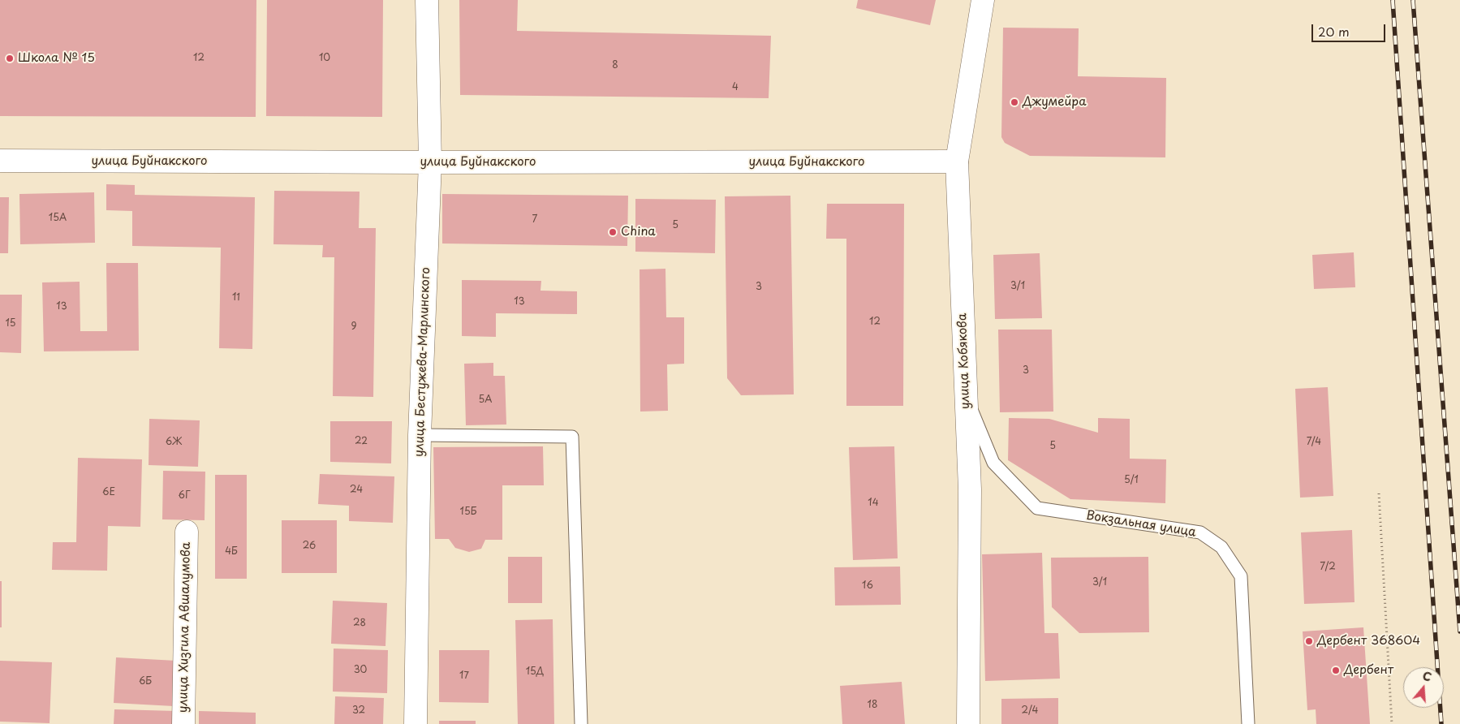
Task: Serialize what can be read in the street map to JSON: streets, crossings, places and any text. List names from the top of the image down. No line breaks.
{"streets":{"street":["улица Буйнакского","улица Кобякова","улица Бестужева-Марлинского","улица Хизгила Авшалумова"],"lane":["Вокзальная улица"]},"crossings":[["улица Буйнакского","улица Кобякова"],["улица Буйнакского","улица Бестужева-Марлинского"],["улица Кобякова","Вокзальная улица"]],"places":["Школа № 15","Джумейра","China","Дербент 368604","Дербент"],"house_numbers":["12","10","8","4","15А","7","5","3/1","3","11","13","13","12","15","9","3","5А","22","6Ж","7/4","5","5/1","24","6Е","6Г","14","15Б","26","4Б","7/2","3/1","16","28","30","15Д","17","6Б","18","32","2/4"],"scale_bar":"20 m","north":"top"}
